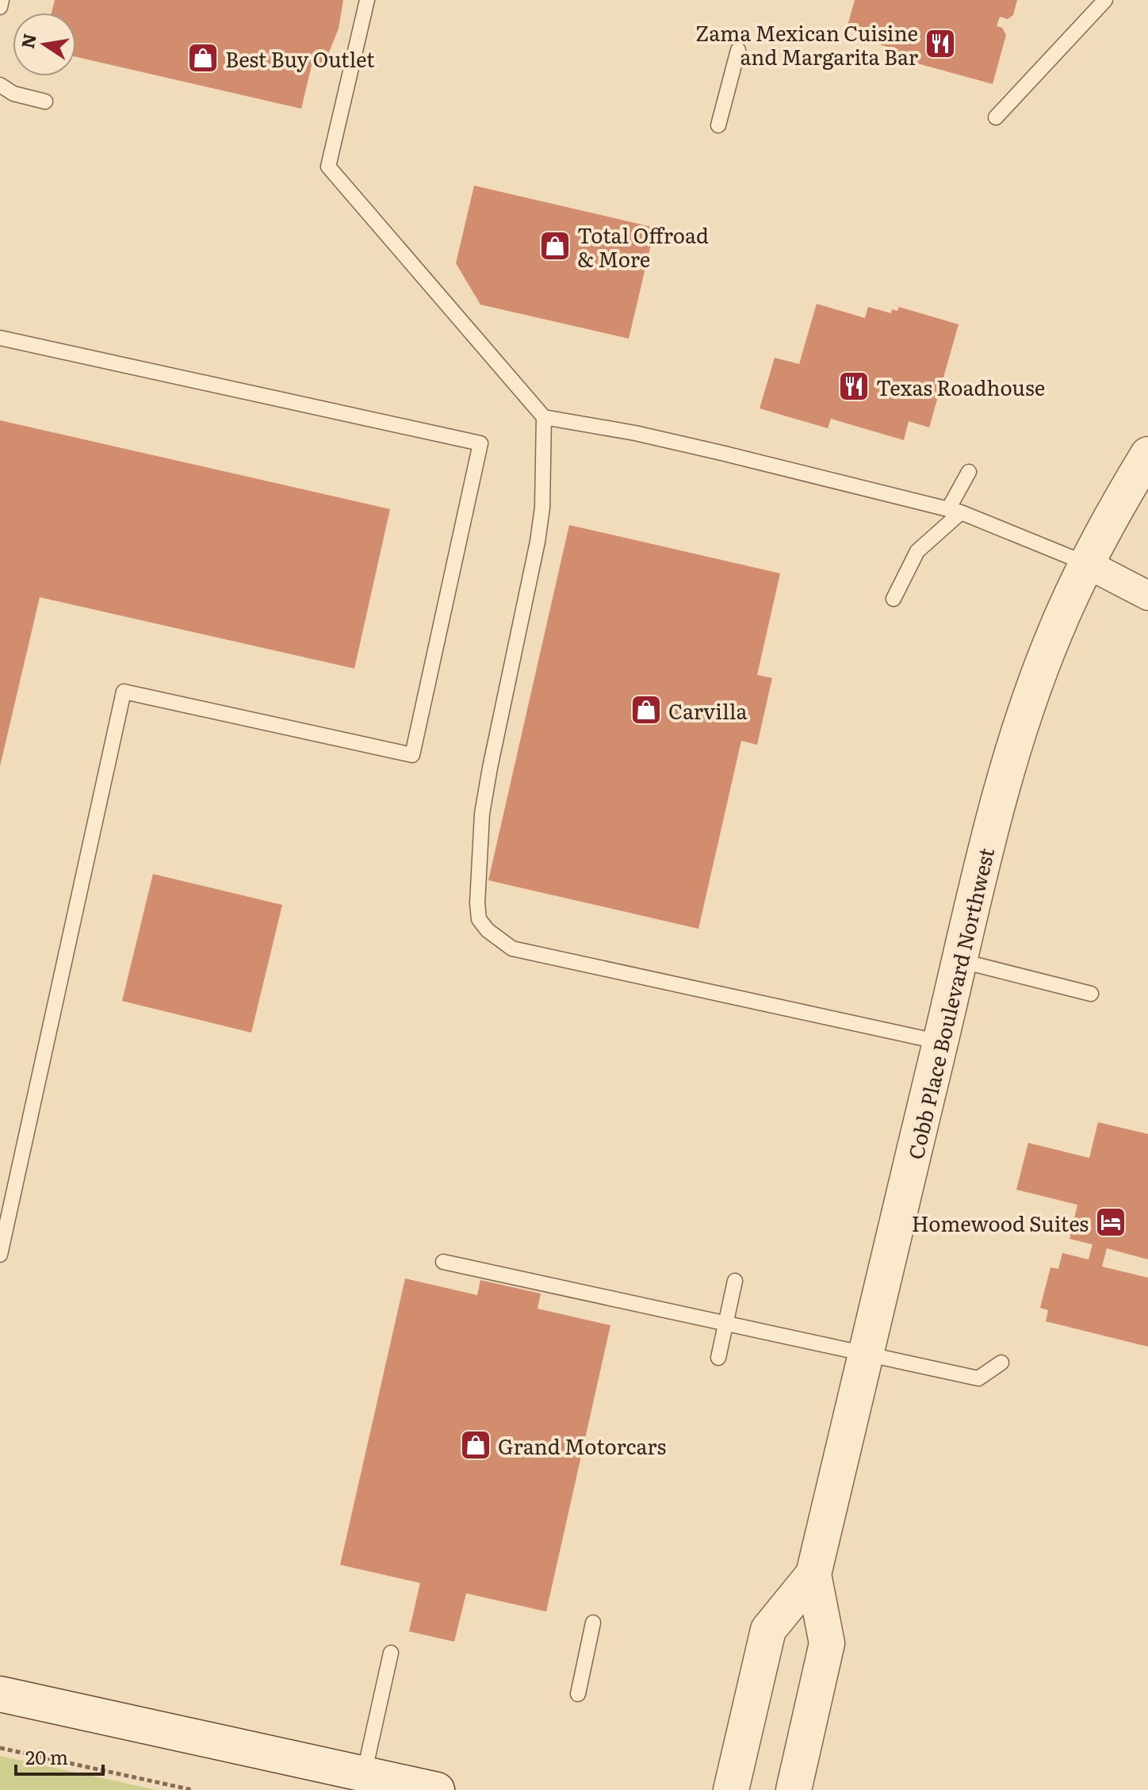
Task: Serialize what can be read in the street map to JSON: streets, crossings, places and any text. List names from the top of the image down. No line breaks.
{"streets":{"street":["Cobb Place Boulevard Northwest"]},"places":{"restaurant":["Zama Mexican Cuisine and Margarita Bar","Texas Roadhouse"],"shop":["Best Buy Outlet","Total Offroad & More","Carvilla","Grand Motorcars"],"hotel":["Homewood Suites"]},"scale_bar":"20 m","north":"left"}
